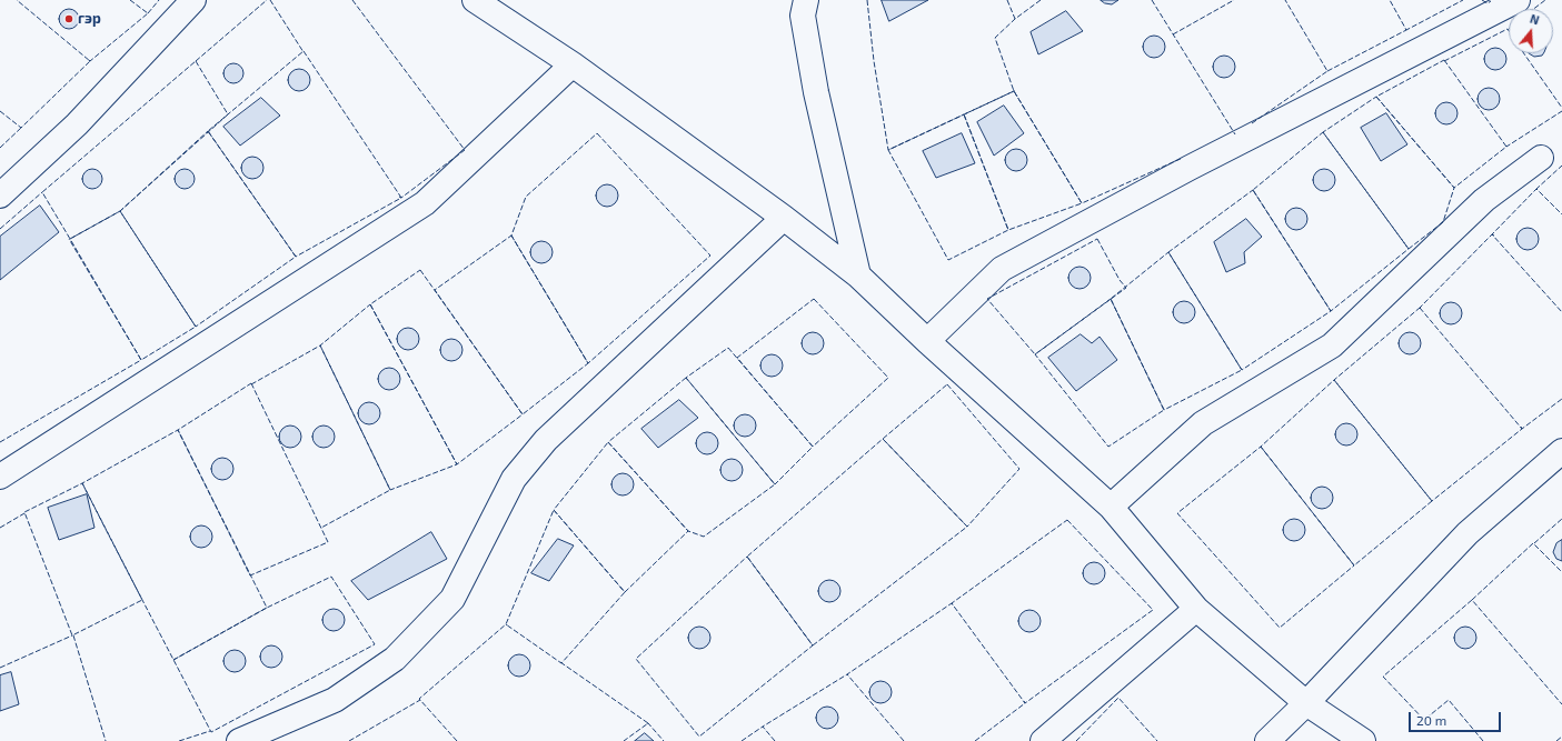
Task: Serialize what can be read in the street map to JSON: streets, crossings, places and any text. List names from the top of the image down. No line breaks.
{"places":["гэр"],"scale_bar":"20 m","north":"top"}
